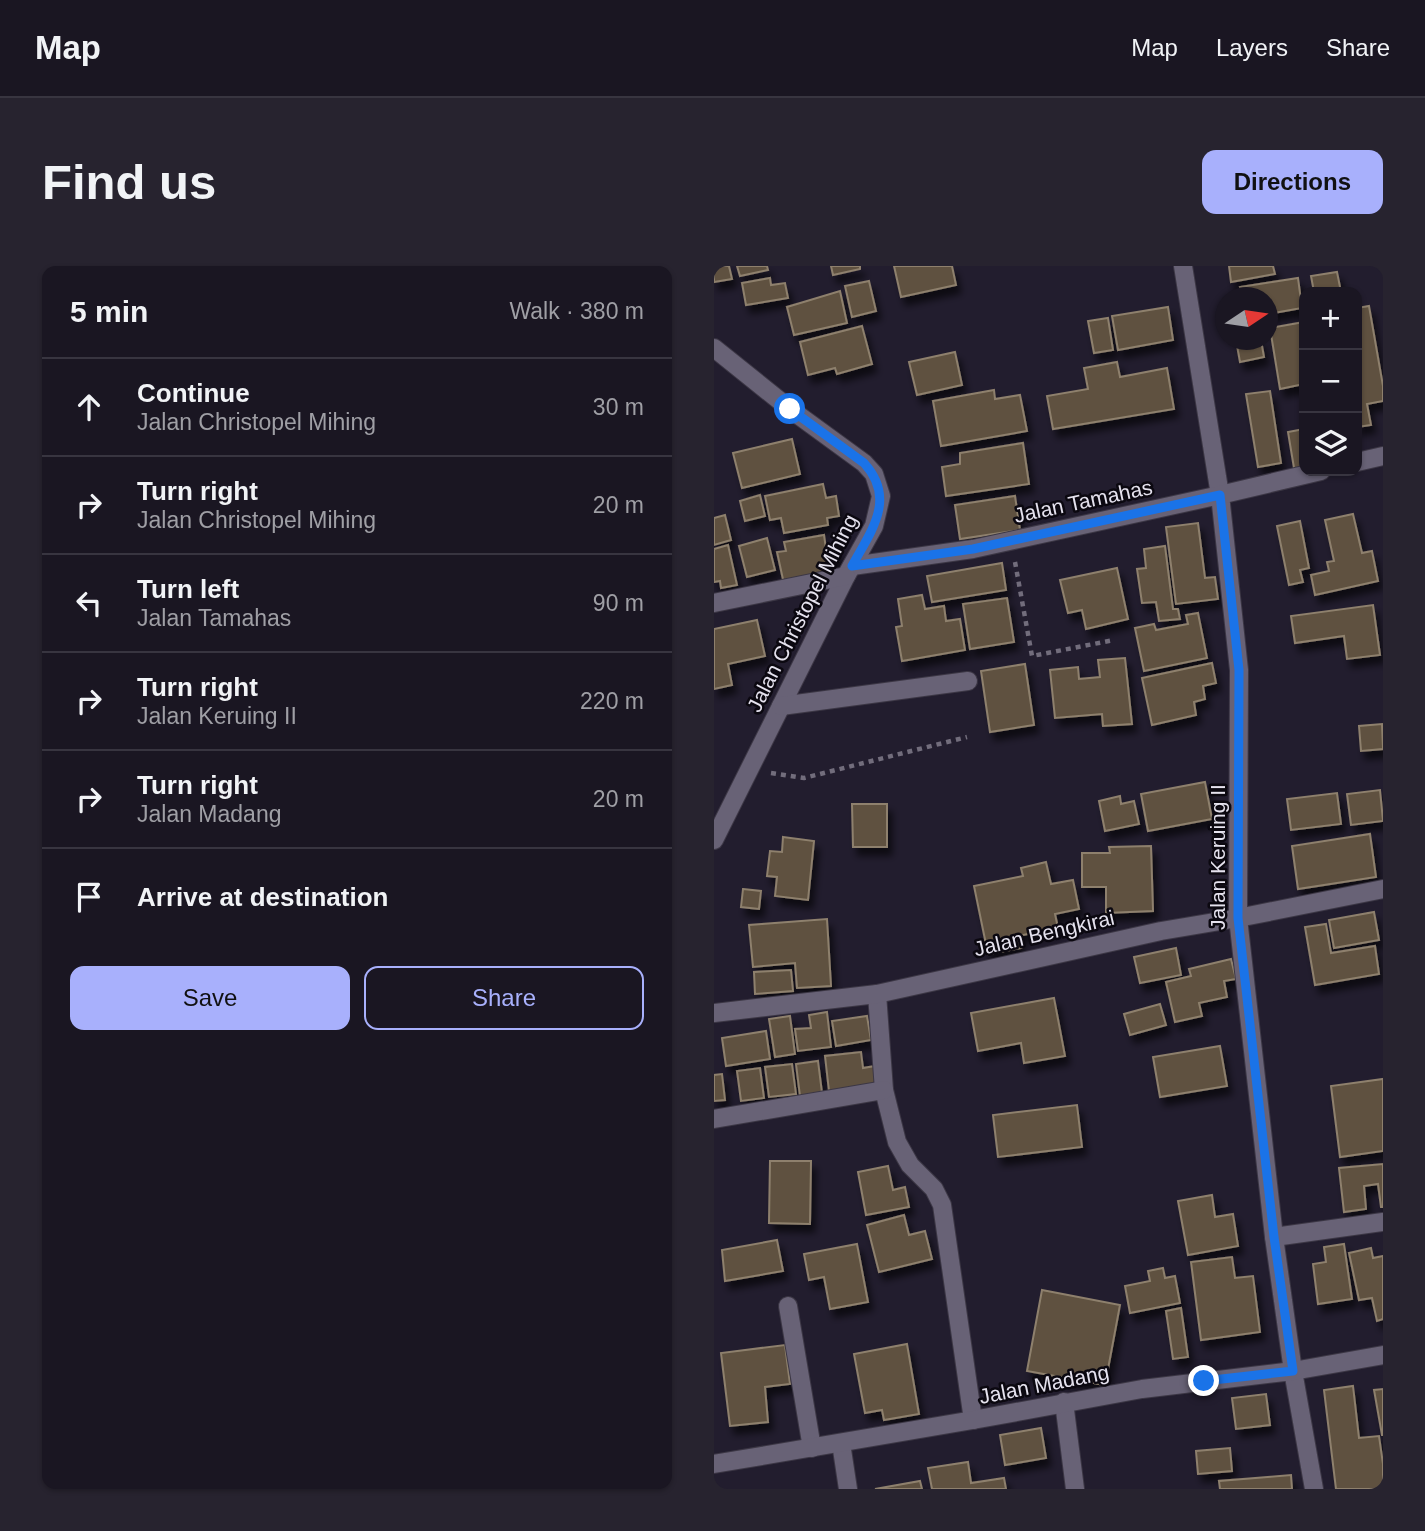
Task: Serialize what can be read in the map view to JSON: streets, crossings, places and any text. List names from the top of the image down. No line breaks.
{"streets":{"street":["Jalan Tamahas","Jalan Christopel Mihing","Jalan Keruing II","Jalan Bengkirai","Jalan Madang"]},"crossings":[["Jalan Tamahas","Jalan Christopel Mihing"],["Jalan Tamahas","Jalan Keruing II"],["Jalan Keruing II","Jalan Bengkirai"],["Jalan Keruing II","Jalan Madang"]],"north":"right","page":{"header":"Map","nav":["Map","Layers","Share"],"buttons":["Directions",["Save","Share"]],"title":"Find us","heading":["5 min","Walk · 380 m"],"map_buttons":["+","−"],"list":[["Continue","Jalan Christopel Mihing","30 m"],["Turn right","Jalan Christopel Mihing","20 m"],["Turn left","Jalan Tamahas","90 m"],["Turn right","Jalan Keruing II","220 m"],["Turn right","Jalan Madang","20 m"],"Arrive at destination"]}}
